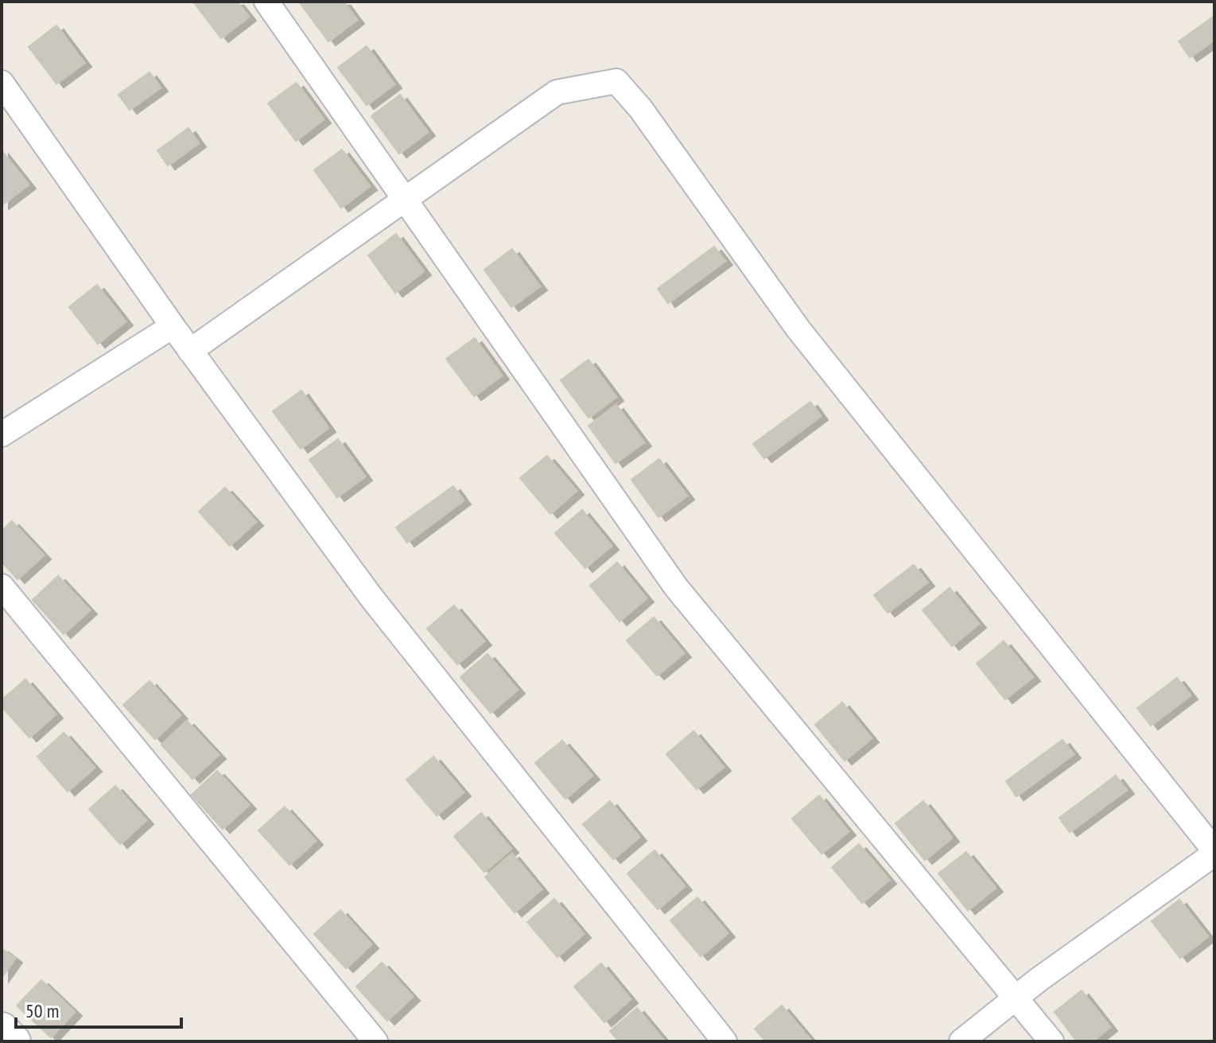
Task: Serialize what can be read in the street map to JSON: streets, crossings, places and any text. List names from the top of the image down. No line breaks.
{"scale_bar":"50 m"}
